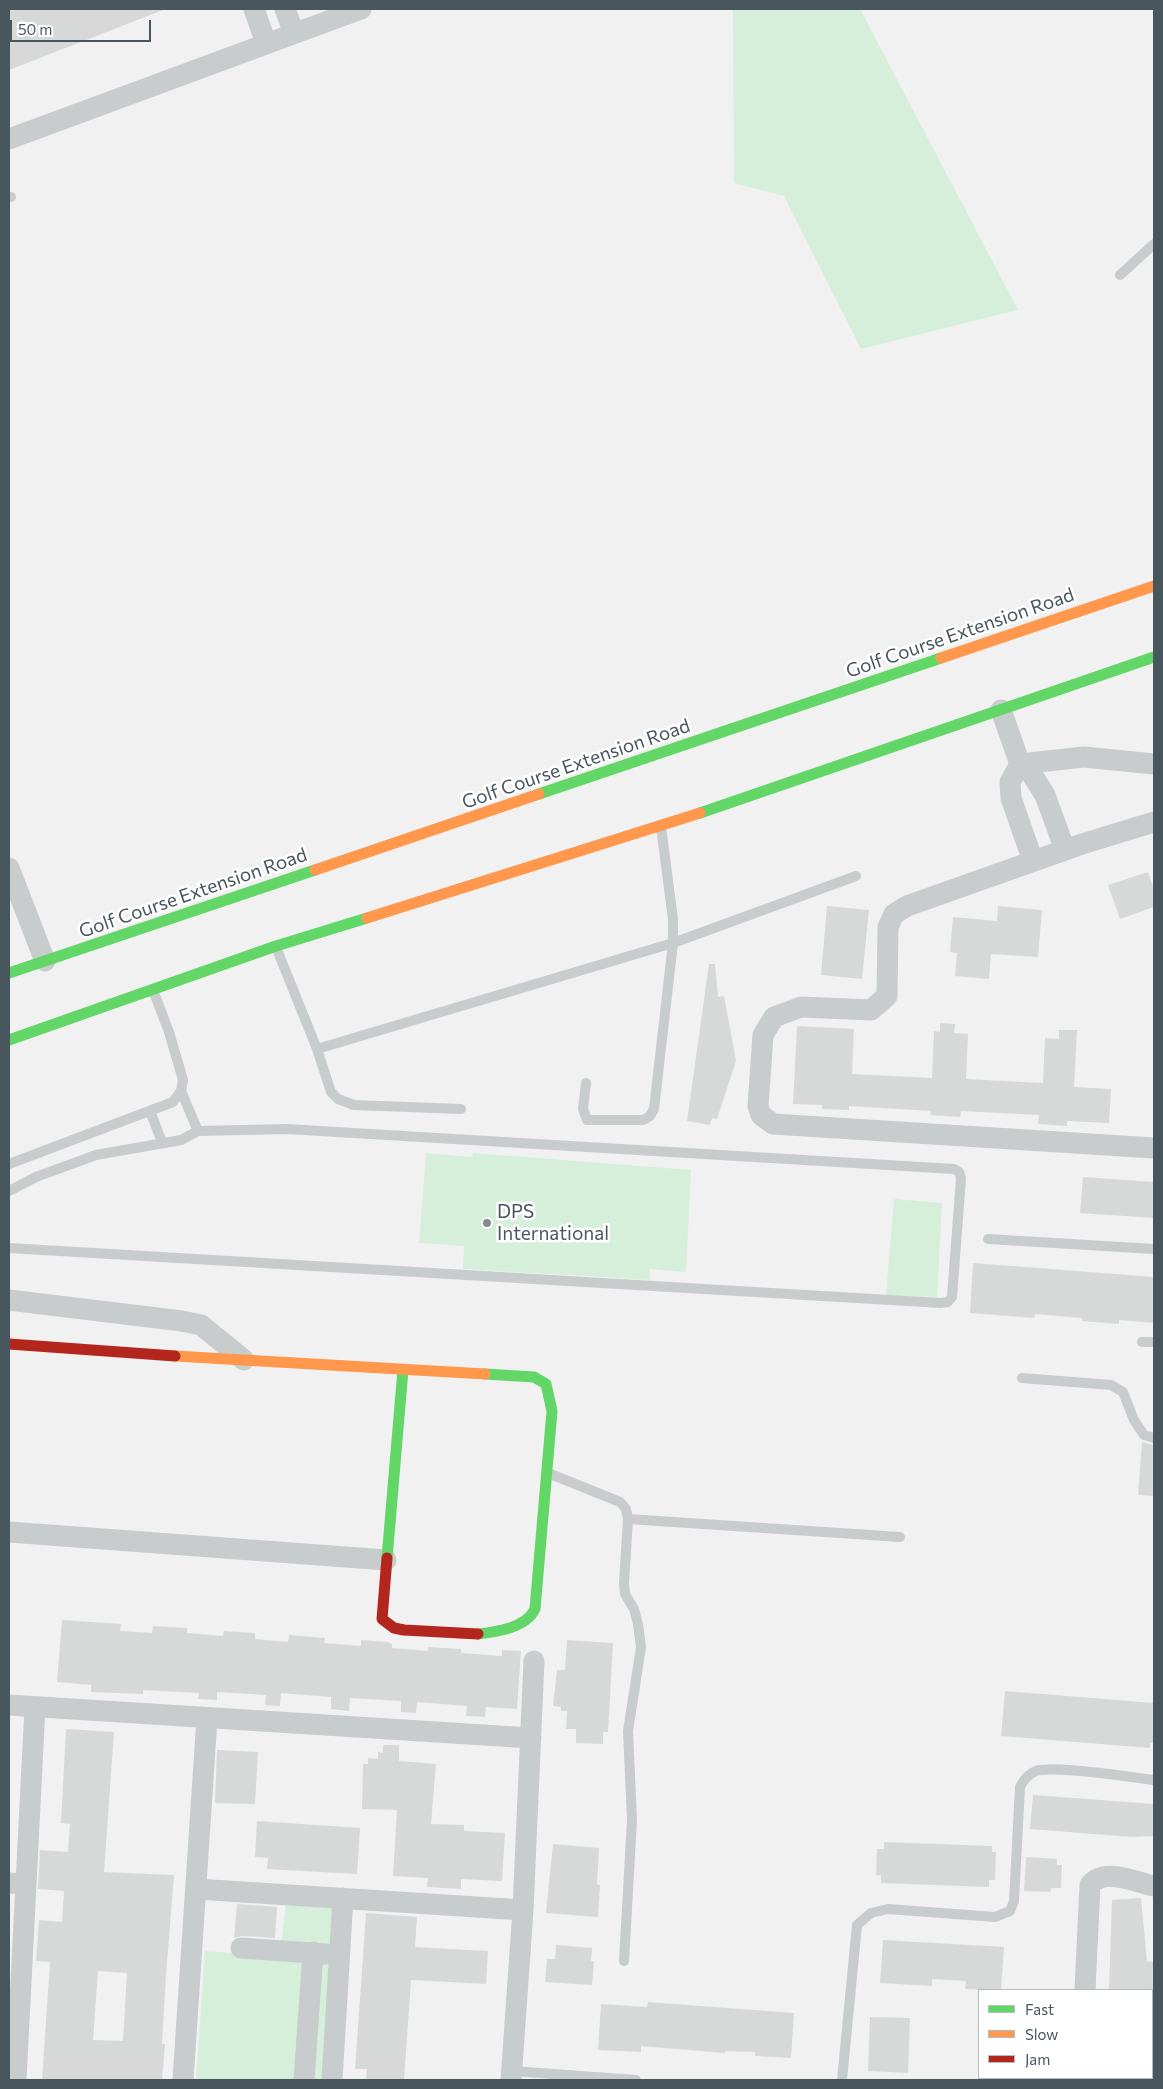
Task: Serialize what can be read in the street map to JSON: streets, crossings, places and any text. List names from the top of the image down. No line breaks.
{"streets":{"main road":["Golf Course Extension Road"]},"places":["DPS International"],"legend":["Fast","Slow","Jam"],"scale_bar":"50 m"}
